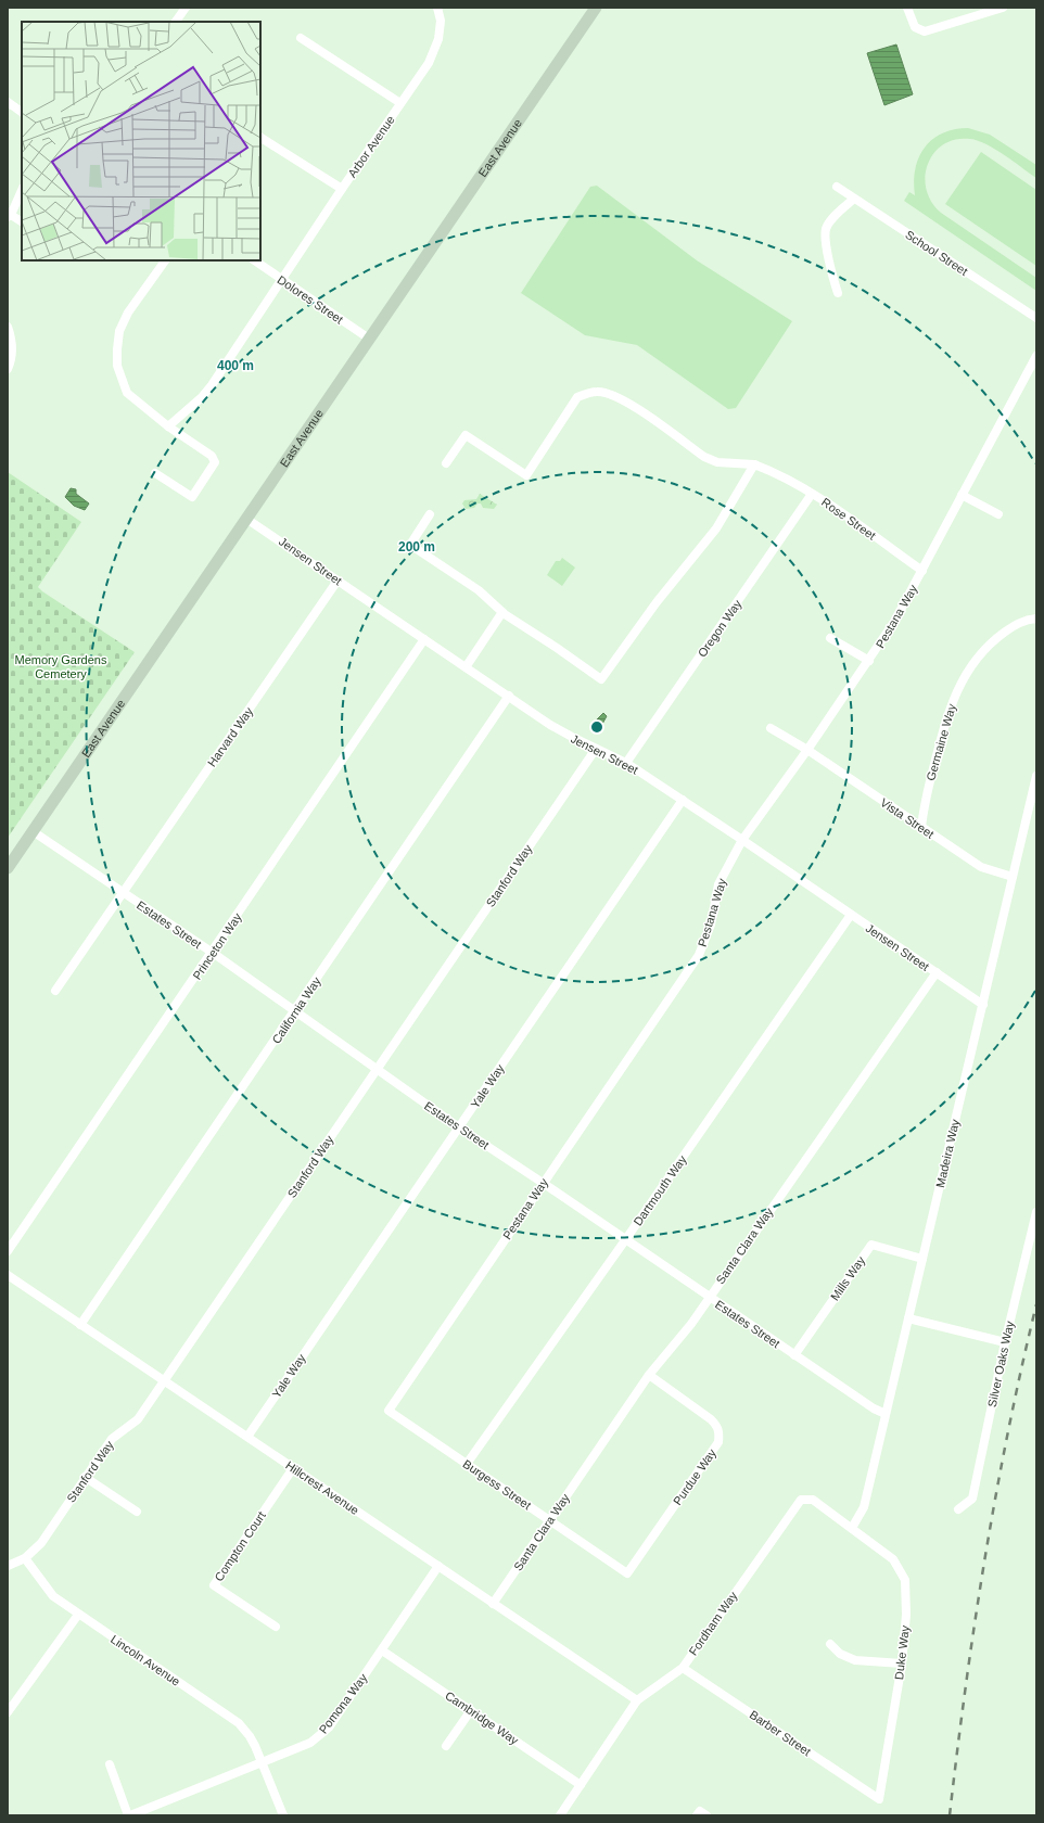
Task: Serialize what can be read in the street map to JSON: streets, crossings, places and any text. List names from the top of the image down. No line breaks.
{"streets":{"main road":["East Avenue"],"street":["Arbor Avenue","School Street","Dolores Street","Rose Street","Jensen Street","Pestana Way","Oregon Way","Harvard Way","Germaine Way","Vista Street","Stanford Way","Estates Street","Princeton Way","California Way","Yale Way","Madeira Way","Dartmouth Way","Santa Clara Way","Mills Way","Silver Oaks Way","Purdue Way","Burgess Street","Hillcrest Avenue","Compton Court","Fordham Way","Duke Way","Lincoln Avenue","Pomona Way","Cambridge Way","Barber Street"]},"crossings":[["Arbor Avenue","Dolores Street"],["East Avenue","Dolores Street"],["East Avenue","Jensen Street"],["East Avenue","Estates Street"],["Rose Street","Pestana Way"],["Rose Street","Oregon Way"],["Jensen Street","Pestana Way"],["Jensen Street","Oregon Way"],["Jensen Street","Harvard Way"],["Jensen Street","Stanford Way"],["Jensen Street","Princeton Way"],["Jensen Street","California Way"],["Jensen Street","Yale Way"],["Jensen Street","Madeira Way"],["Jensen Street","Dartmouth Way"],["Jensen Street","Santa Clara Way"],["Pestana Way","Vista Street"],["Pestana Way","Estates Street"],["Pestana Way","Burgess Street"],["Harvard Way","Estates Street"],["Germaine Way","Vista Street"],["Vista Street","Madeira Way"],["Stanford Way","Estates Street"],["Stanford Way","Hillcrest Avenue"],["Stanford Way","Lincoln Avenue"],["Estates Street","Princeton Way"],["Estates Street","California Way"],["Estates Street","Yale Way"],["Estates Street","Madeira Way"],["Estates Street","Dartmouth Way"],["Estates Street","Santa Clara Way"],["Estates Street","Mills Way"],["California Way","Hillcrest Avenue"],["Yale Way","Hillcrest Avenue"],["Madeira Way","Mills Way"],["Madeira Way","Fordham Way"],["Madeira Way","Duke Way"],["Dartmouth Way","Burgess Street"],["Santa Clara Way","Purdue Way"],["Santa Clara Way","Burgess Street"],["Santa Clara Way","Hillcrest Avenue"],["Purdue Way","Burgess Street"],["Hillcrest Avenue","Compton Court"],["Hillcrest Avenue","Fordham Way"],["Hillcrest Avenue","Pomona Way"],["Fordham Way","Duke Way"],["Fordham Way","Cambridge Way"],["Fordham Way","Barber Street"],["Duke Way","Barber Street"],["Lincoln Avenue","Pomona Way"],["Pomona Way","Cambridge Way"]],"parks":["Memory Gardens Cemetery"],"rings":["400 m","200 m"]}
